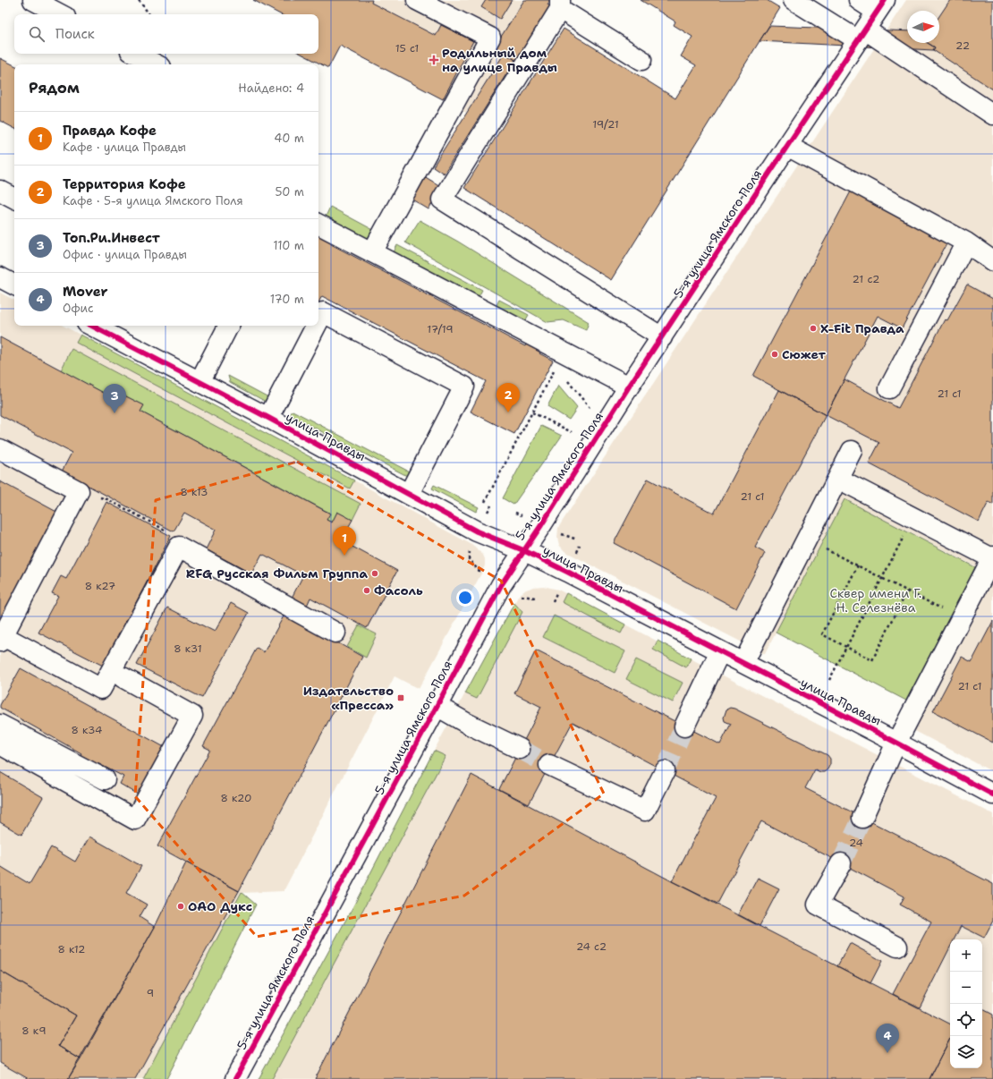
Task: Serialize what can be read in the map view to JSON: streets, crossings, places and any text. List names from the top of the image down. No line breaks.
{"streets":{"street":["5-я улица Ямского Поля","улица Правды"]},"crossings":[["5-я улица Ямского Поля","улица Правды"]],"parks":["Сквер имени Г. Н. Селезнёва"],"places":{"health":["Родильный дом на улице Правды"],"other":["X-Fit Правда","Сюжет","RFG Русская Фильм Группа","Фасоль","OAO Дукс"],"transit":["Издательство «Пресса»"]},"house_numbers":["22","15 с1","19/21","21 с2","17/19","21 с1","8 к13","21 с1","8 к27","8 к31","21 с1","8 к34","8 к20","24","24 с2","8 к12","9","8 к9"],"north":"right","page":{"search":"Поиск","heading":["Рядом","Найдено: 4"],"list":[{"mark":"1","name":"Правда Кофе","note":"Кафе · улица Правды","value":"40 m"},{"mark":"2","name":"Территория Кофе","note":"Кафе · 5-я улица Ямского Поля","value":"50 m"},{"mark":"3","name":"Топ.Ри.Инвест","note":"Офис · улица Правды","value":"110 m"},{"mark":"4","name":"Mover","note":"Офис","value":"170 m"}],"pins":["2","3","1","4"],"map_buttons":["+","−"]}}
